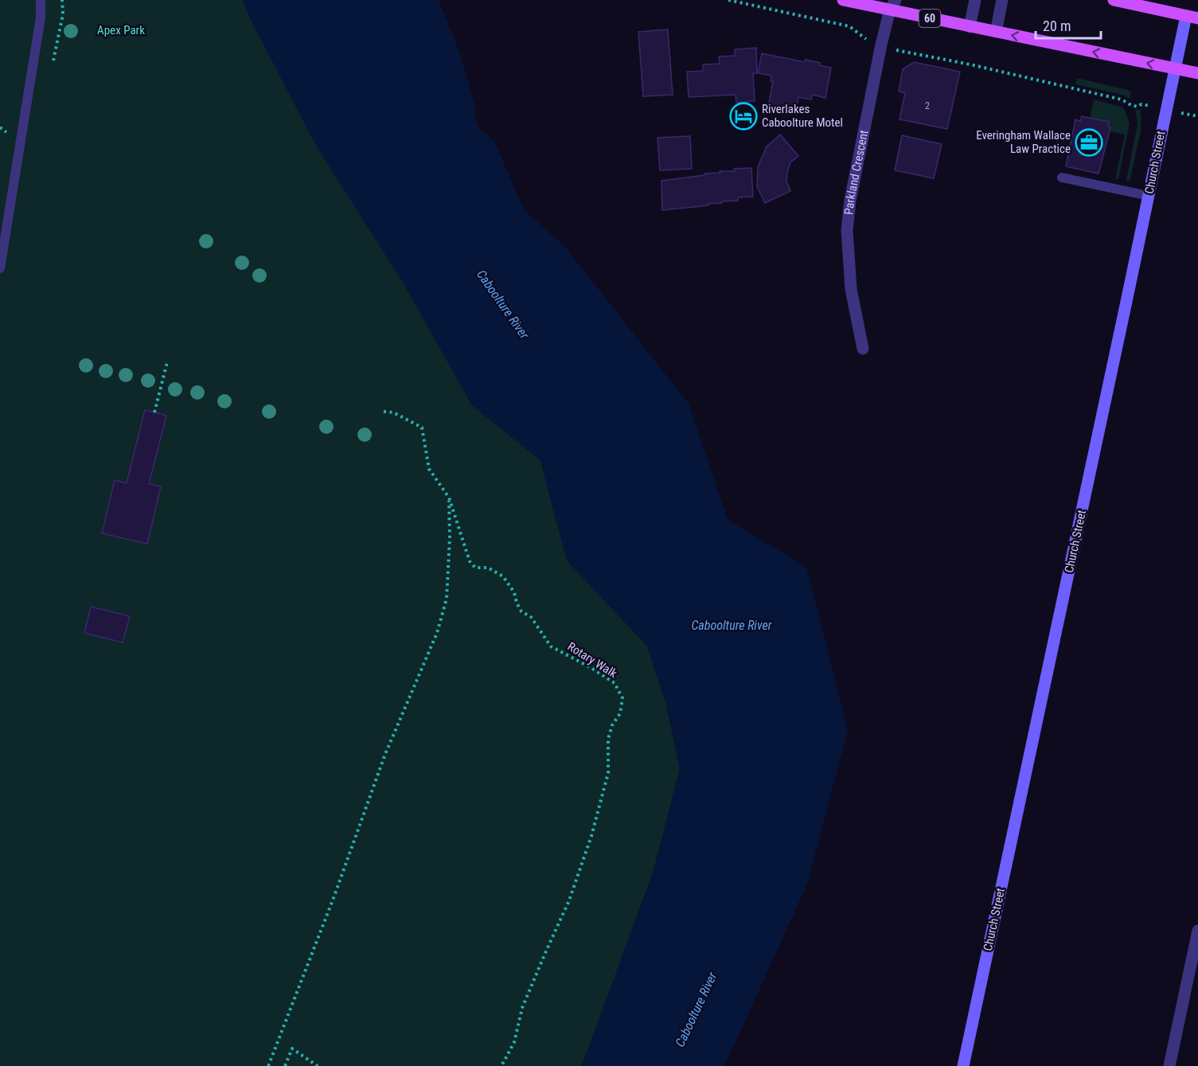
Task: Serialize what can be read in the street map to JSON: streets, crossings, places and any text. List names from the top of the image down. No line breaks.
{"streets":{"main road":["60"],"street":["Church Street","Parkland Crescent"],"path":["Rotary Walk"]},"crossings":[["60","Church Street"],["60","Parkland Crescent"]],"water":["Caboolture River"],"parks":["Apex Park"],"places":{"hotel":["Riverlakes Caboolture Motel"],"office":["Everingham Wallace Law Practice"]},"house_numbers":["2"],"scale_bar":"20 m"}
